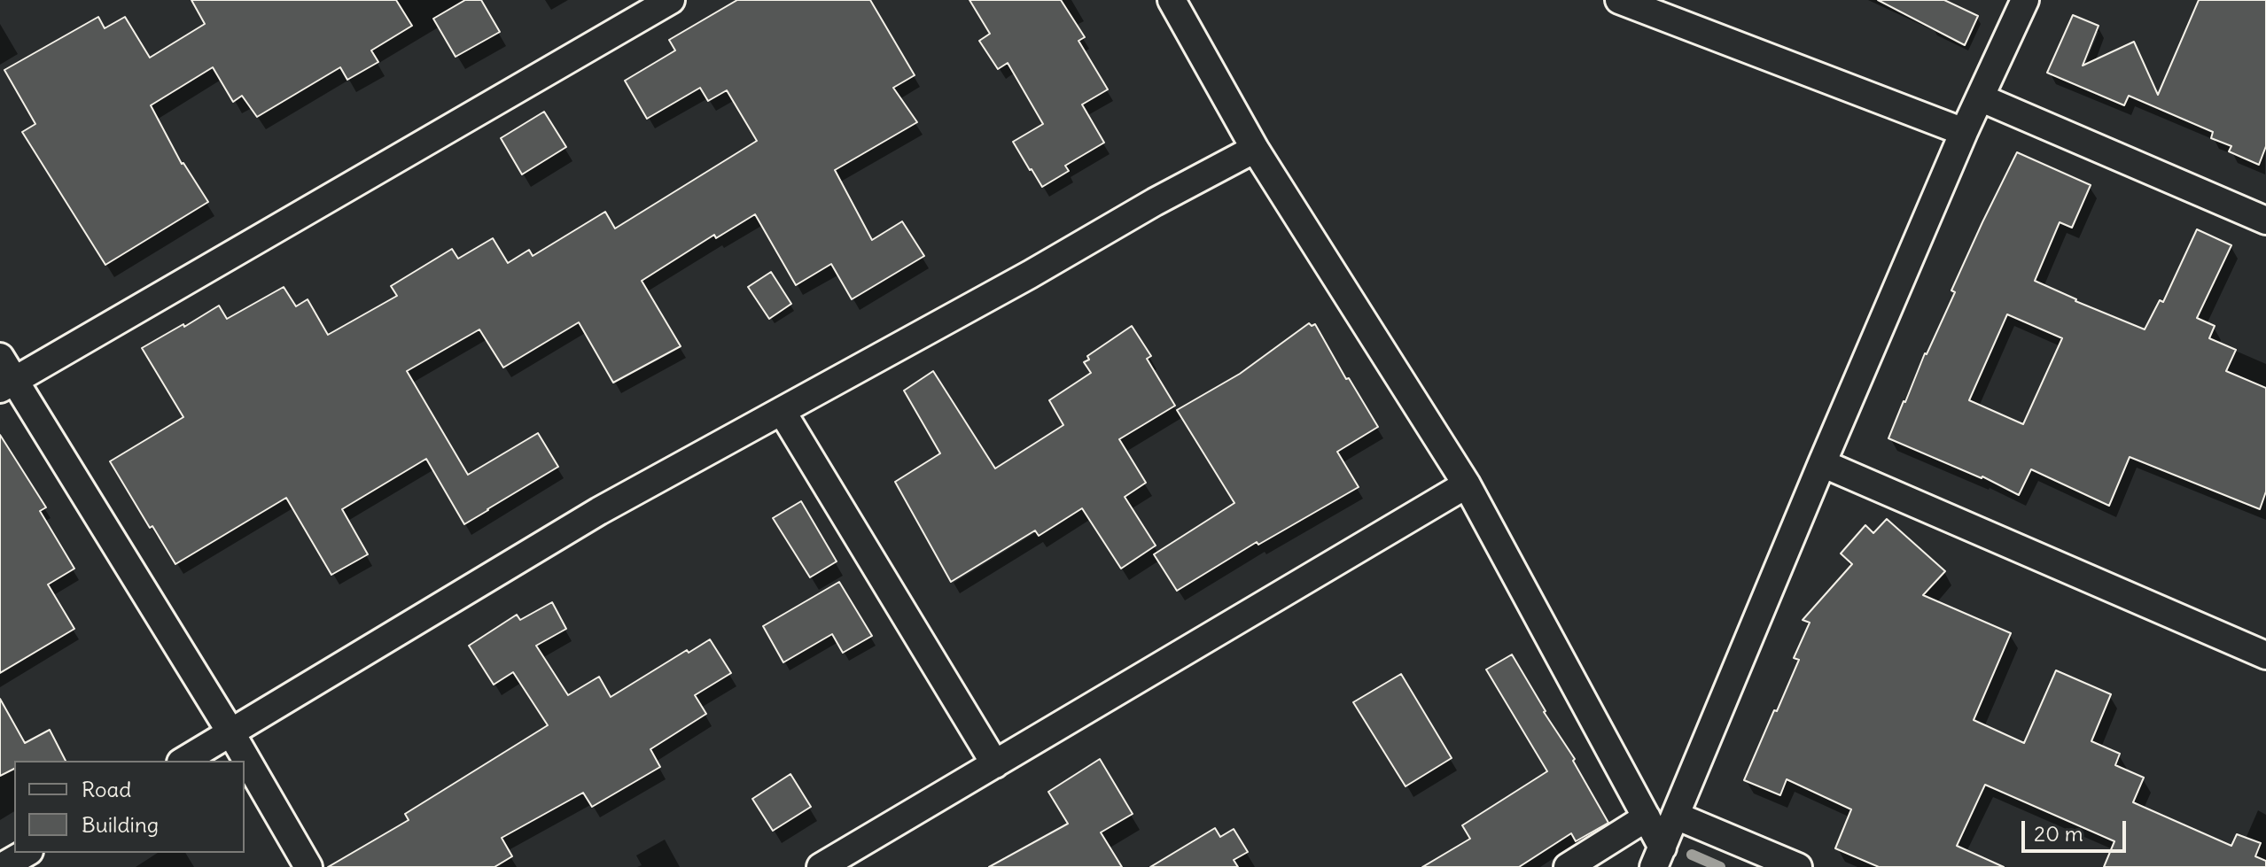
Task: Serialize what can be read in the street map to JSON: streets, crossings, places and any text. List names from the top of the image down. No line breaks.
{"legend":["Road","Building"],"scale_bar":"20 m"}
